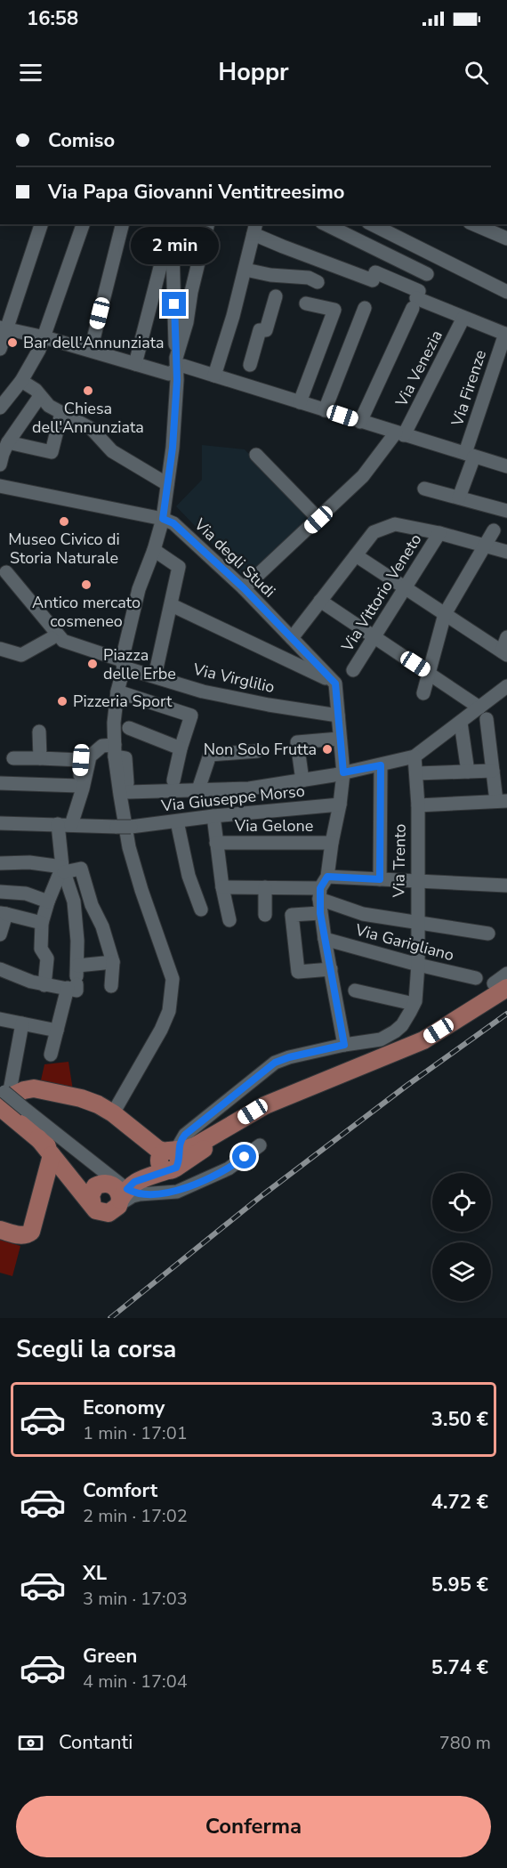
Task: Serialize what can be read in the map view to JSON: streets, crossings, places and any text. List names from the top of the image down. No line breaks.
{"streets":{"street":["Via Venezia","Via Firenze","Via degli Studi","Via Vittorio Veneto","Via Virglilio","Via Giuseppe Morso","Via Gelone","Via Trento","Via Garigliano"]},"crossings":[["Via Venezia","Via degli Studi"],["Via Trento","Via Garigliano"]],"places":["Bar dell'Annunziata","Chiesa dell'Annunziata","Museo Civico di Storia Naturale","Antico mercato cosmeneo","Piazza delle Erbe","Pizzeria Sport","Non Solo Frutta"],"page":{"status":"16:58","header":"Hoppr","banner":["Comiso","Via Papa Giovanni Ventitreesimo"],"bubble":"2 min","heading":"Scegli la corsa","list":[{"name":"Economy","note":"1 min · 17:01","value":"3.50 €"},{"name":"Comfort","note":"2 min · 17:02","value":"4.72 €"},{"name":"XL","note":"3 min · 17:03","value":"5.95 €"},{"name":"Green","note":"4 min · 17:04","value":"5.74 €"}],"pay":["Contanti","780 m"],"buttons":"Conferma"}}
